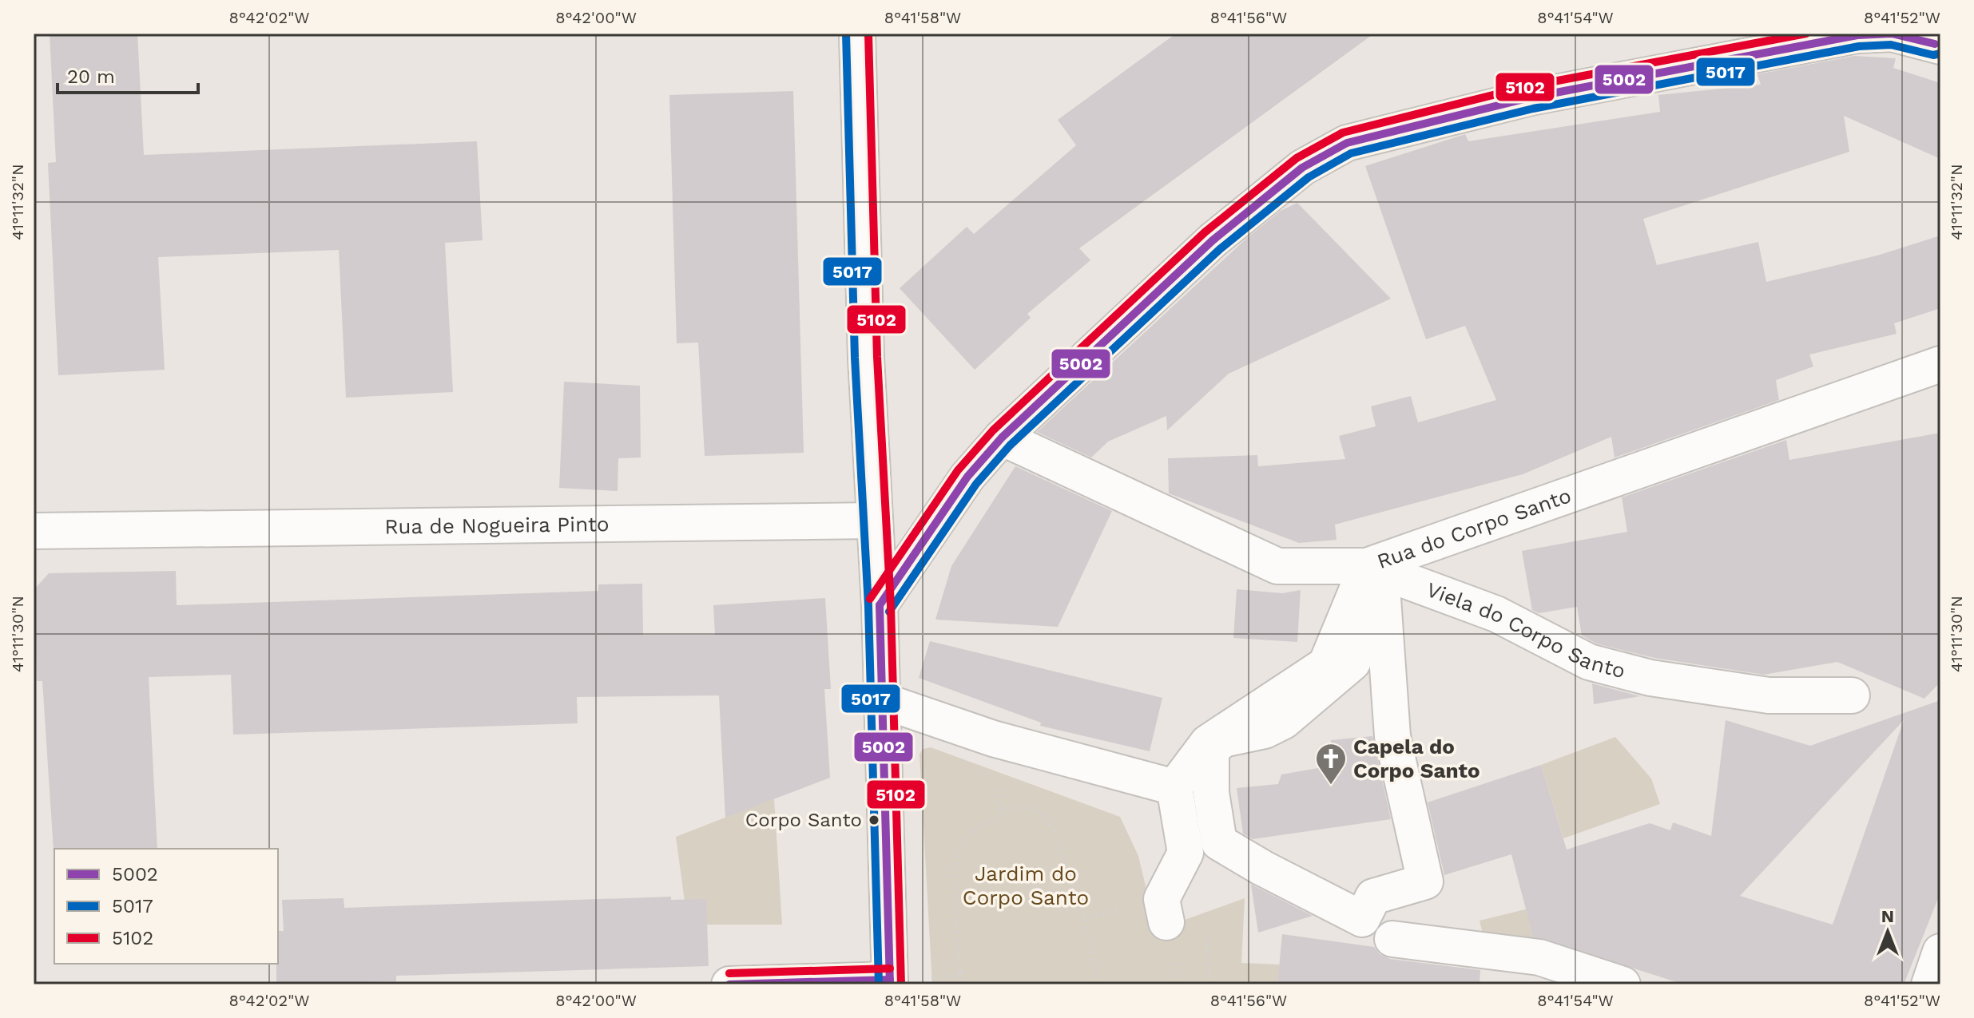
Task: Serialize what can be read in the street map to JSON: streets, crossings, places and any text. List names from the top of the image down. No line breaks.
{"streets":{"street":["Rua de Nogueira Pinto","Rua do Corpo Santo","Viela do Corpo Santo"]},"crossings":[["Rua do Corpo Santo","Viela do Corpo Santo"]],"parks":["Jardim do Corpo Santo"],"places":{"church":["Capela do Corpo Santo"],"other":["Corpo Santo"]},"lines":["transit line 5002","transit line 5017","transit line 5102"],"legend":["5002","5017","5102"],"scale_bar":"20 m","north":"top","coordinates":["8°42'02\"W","8°42'00\"W","8°41'58\"W","8°41'56\"W","8°41'54\"W","8°41'52\"W","41°11'32\"N","41°11'30\"N"]}
